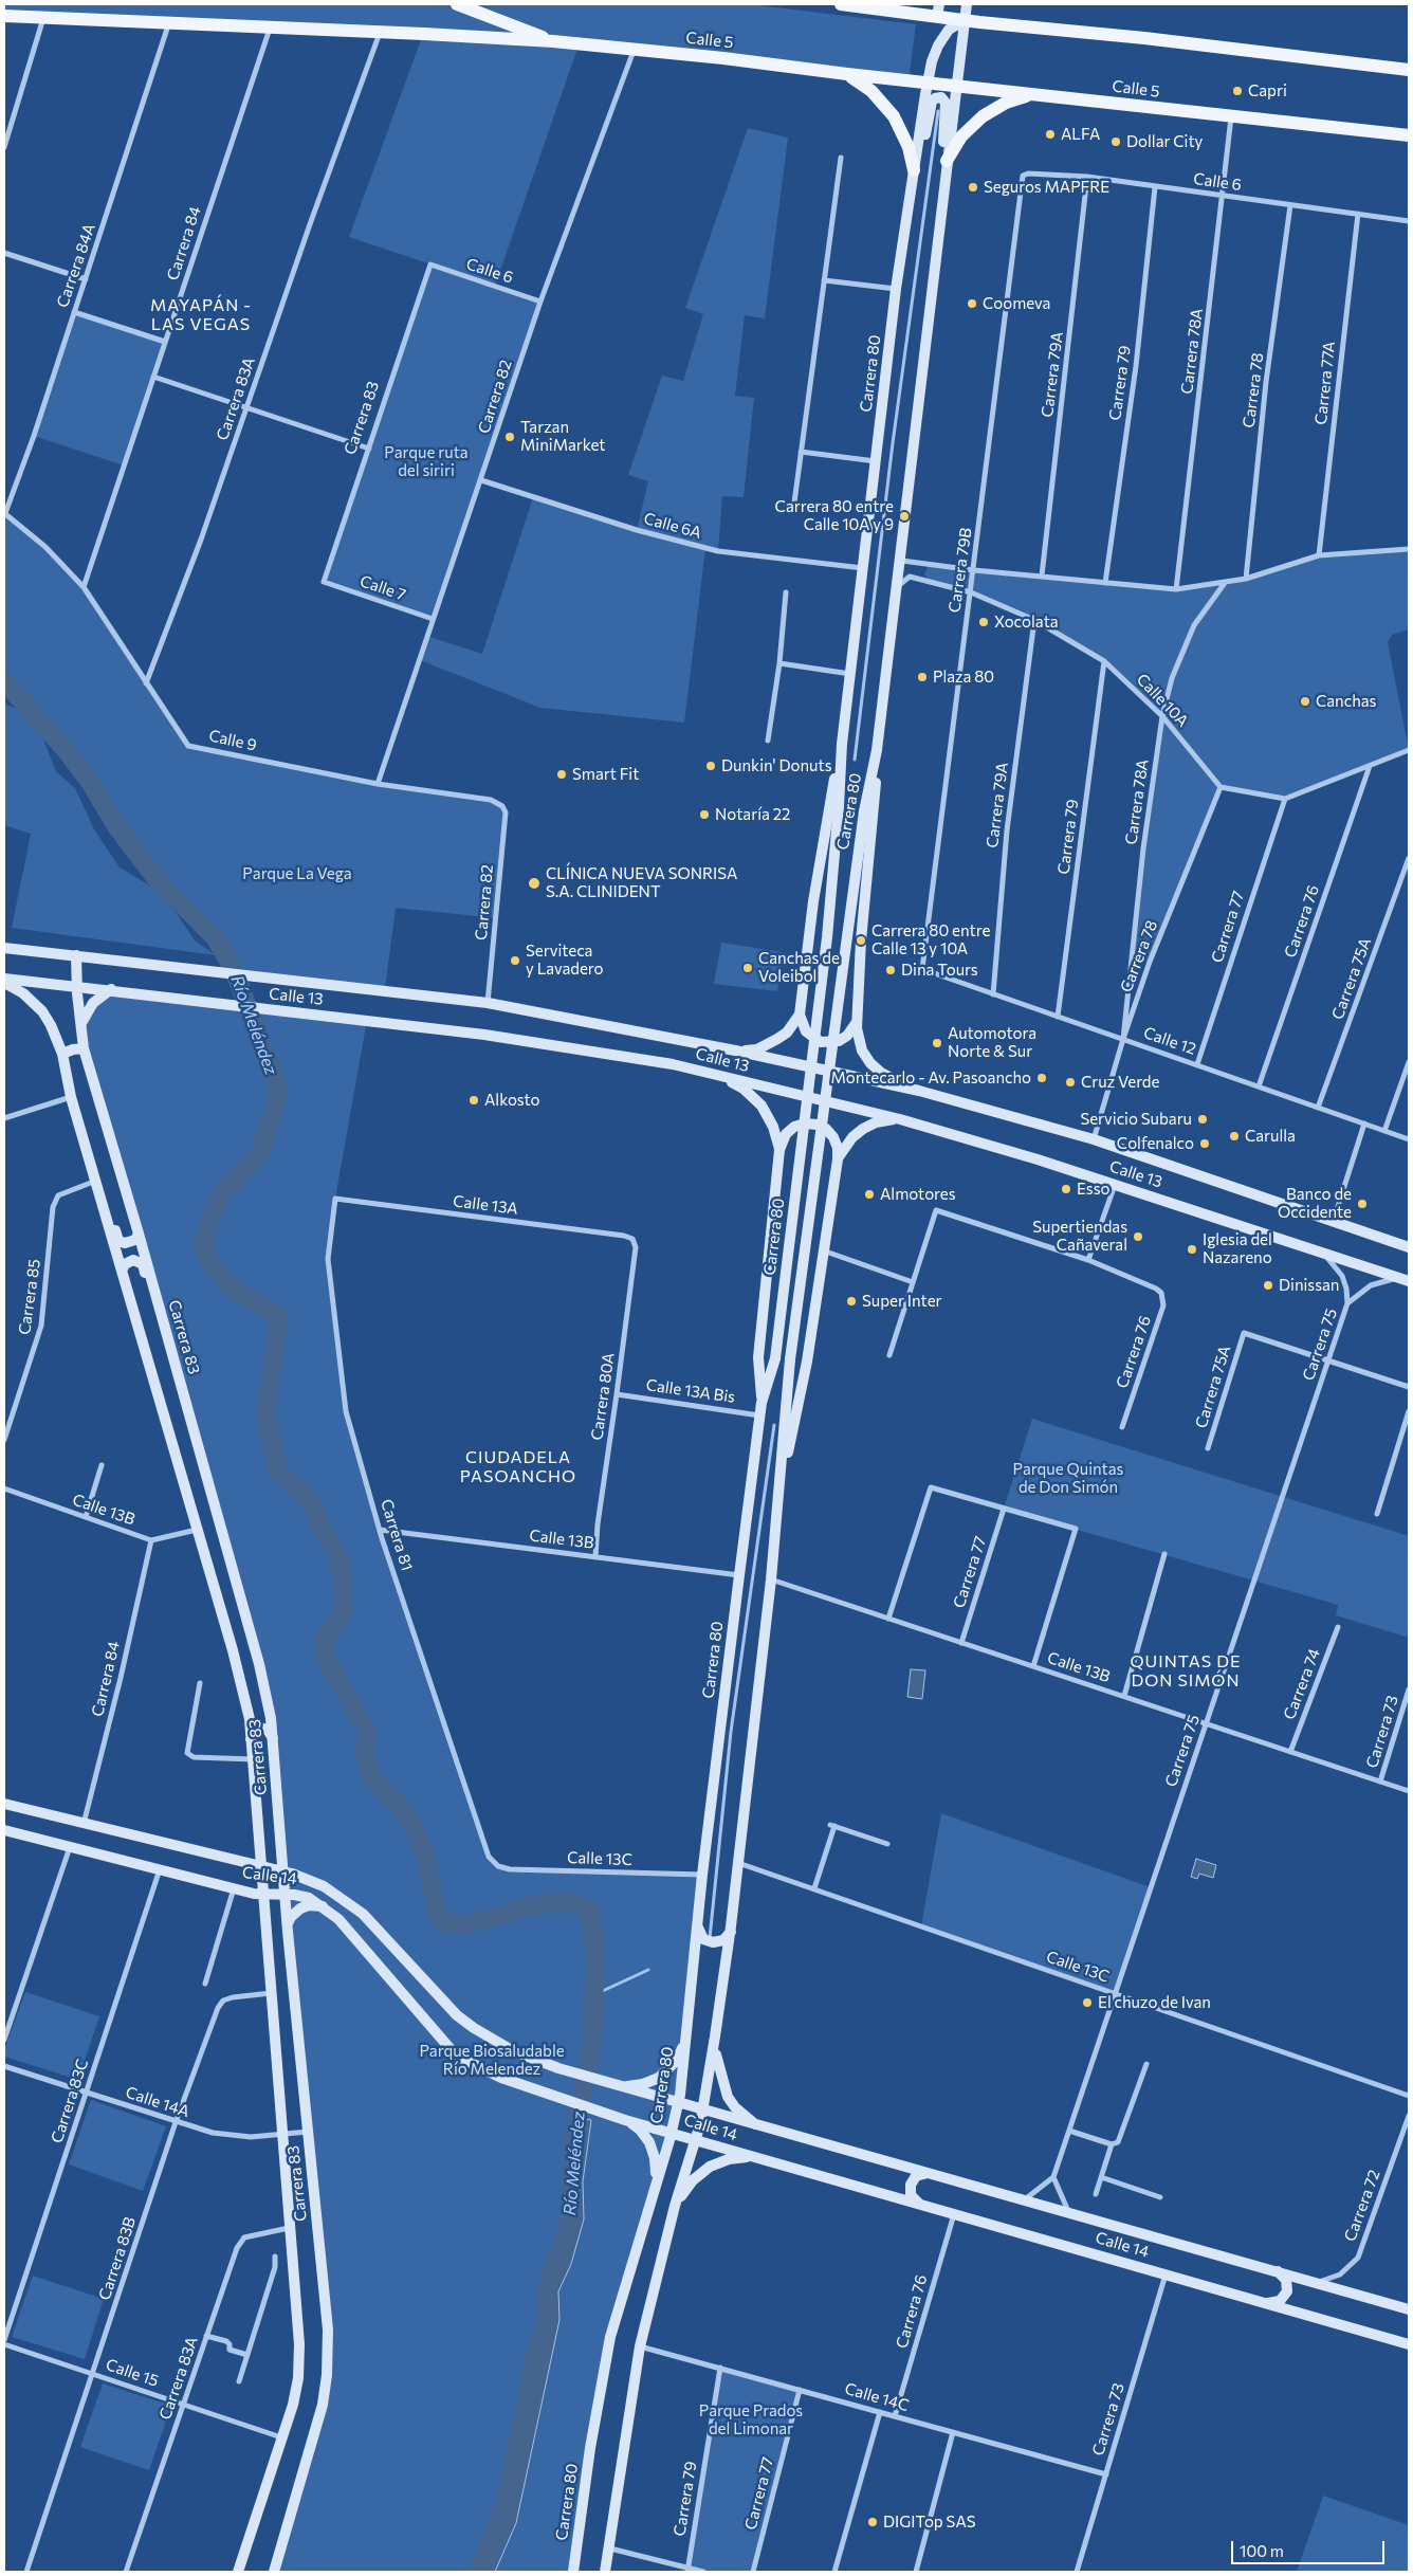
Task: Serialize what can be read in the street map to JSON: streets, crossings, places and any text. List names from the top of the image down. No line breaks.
{"streets":{"main road":["Calle 5","Carrera 80","Carrera 83","Calle 13","Calle 14"],"street":["Calle 6","Carrera 84","Carrera 84A","Carrera 78A","Carrera 79A","Carrera 79","Carrera 77A","Carrera 78","Carrera 82","Carrera 83A","Calle 6A","Carrera 79B","Calle 7","Calle 10A","Calle 9","Carrera 76","Carrera 77","Carrera 75A","Calle 12","Calle 13A","Carrera 85","Carrera 75","Calle 13A Bis","Carrera 80A","Calle 13B","Carrera 81","Carrera 74","Carrera 73","Calle 13C","Carrera 83C","Calle 14A","Carrera 72","Carrera 83B","Calle 15","Calle 14C"]},"crossings":[["Calle 5","Carrera 84"],["Calle 5","Carrera 84A"],["Calle 5","Carrera 78A"],["Calle 5","Carrera 80"],["Calle 5","Carrera 82"],["Calle 5","Carrera 83A"],["Calle 6","Carrera 78A"],["Calle 6","Carrera 79A"],["Calle 6","Carrera 79"],["Calle 6","Carrera 77A"],["Calle 6","Carrera 78"],["Calle 6","Carrera 82"],["Calle 6","Carrera 83"],["Calle 6","Carrera 79B"],["Carrera 84","Calle 9"],["Carrera 84","Calle 13B"],["Carrera 84","Calle 14"],["Carrera 84A","Calle 9"],["Carrera 78A","Carrera 78"],["Carrera 78A","Calle 10A"],["Carrera 78A","Calle 12"],["Carrera 80","Calle 6A"],["Carrera 80","Calle 10A"],["Carrera 80","Calle 13"],["Carrera 80","Calle 13A Bis"],["Carrera 80","Calle 13B"],["Carrera 80","Calle 13C"],["Carrera 80","Calle 14"],["Carrera 80","Calle 14C"],["Carrera 79A","Calle 10A"],["Carrera 79A","Calle 12"],["Carrera 79","Calle 10A"],["Carrera 79","Calle 12"],["Carrera 79","Calle 14C"],["Carrera 78","Calle 10A"],["Carrera 78","Calle 13"],["Carrera 78","Calle 12"],["Carrera 82","Calle 6A"],["Carrera 82","Calle 7"],["Carrera 82","Calle 9"],["Carrera 82","Calle 13"],["Carrera 83A","Carrera 83"],["Carrera 83A","Calle 9"],["Carrera 83A","Calle 15"],["Carrera 83","Calle 7"],["Carrera 83","Calle 13"],["Carrera 83","Carrera 85"],["Carrera 83","Calle 13B"],["Carrera 83","Calle 14"],["Carrera 83","Calle 14A"],["Carrera 83","Carrera 83B"],["Carrera 83","Calle 15"],["Carrera 79B","Calle 10A"],["Carrera 79B","Calle 12"],["Carrera 76","Calle 12"],["Carrera 76","Calle 14"],["Carrera 76","Calle 14C"],["Carrera 77","Calle 12"],["Carrera 77","Calle 13B"],["Carrera 77","Calle 14C"],["Carrera 75A","Calle 12"],["Carrera 75A","Carrera 75"],["Calle 13","Carrera 75"],["Calle 13A","Carrera 80A"],["Calle 13A","Carrera 81"],["Carrera 75","Calle 13B"],["Carrera 75","Calle 13C"],["Calle 13A Bis","Carrera 80A"],["Carrera 80A","Calle 13B"],["Calle 13B","Carrera 81"],["Calle 13B","Carrera 74"],["Calle 13B","Carrera 73"],["Carrera 81","Calle 13C"],["Carrera 73","Calle 14"],["Carrera 73","Calle 14C"],["Calle 14","Carrera 83C"],["Calle 14","Carrera 72"],["Carrera 83C","Calle 14A"],["Carrera 83C","Calle 15"],["Calle 14A","Carrera 83B"],["Carrera 83B","Calle 15"]],"districts":["MAYAPÁN - LAS VEGAS","CIUDADELA PASOANCHO","QUINTAS DE DON SIMÓN"],"water":["Río Meléndez"],"parks":["Parque ruta del siriri","Parque La Vega","Parque Quintas de Don Simón","Parque Biosaludable Río Melendez","Parque Prados del Limonar"],"places":["Capri","ALFA","Dollar City","Seguros MAPFRE","Coomeva","Tarzan MiniMarket","Carrera 80 entre Calle 10A y 9","Xocolata","Plaza 80","Canchas","Dunkin' Donuts","Smart Fit","Notaría 22","CLÍNICA NUEVA SONRISA S.A. CLINIDENT","Carrera 80 entre Calle 13 y 10A","Serviteca y Lavadero","Canchas de Voleibol","Dina Tours","Automotora Norte & Sur","Montecarlo - Av. Pasoancho","Cruz Verde","Alkosto","Servicio Subaru","Carulla","Colfenalco","Esso","Almotores","Banco de Occidente","Supertiendas Cañaveral","Iglesia del Nazareno","Dinissan","Super Inter","El chuzo de Ivan","DIGITop SAS"],"scale_bar":"100 m"}
